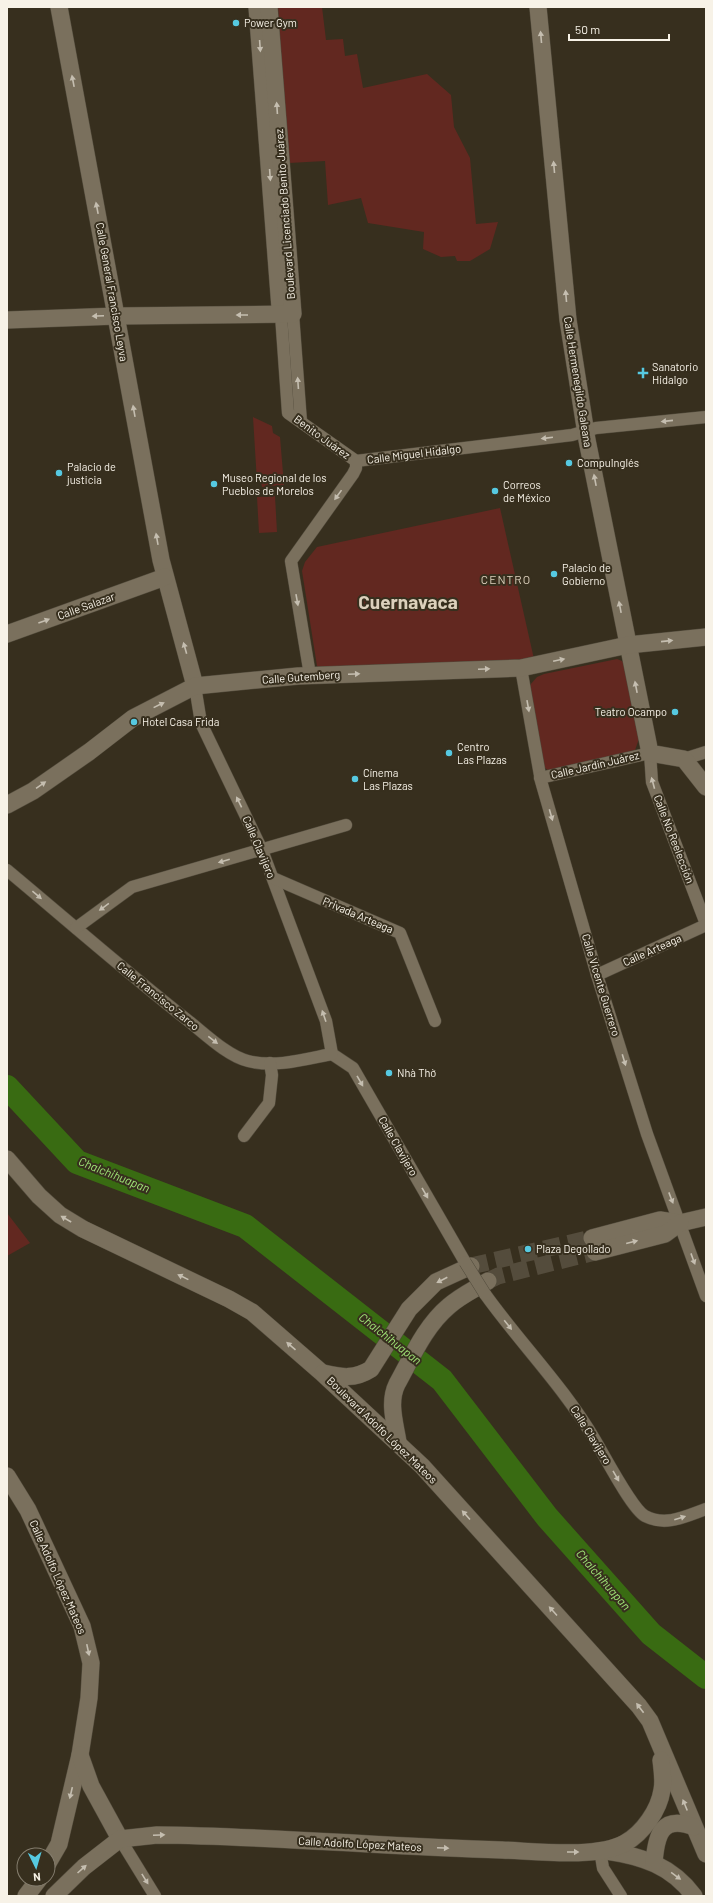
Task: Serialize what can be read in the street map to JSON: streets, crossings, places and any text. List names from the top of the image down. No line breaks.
{"streets":{"street":["Boulevard Licenciado Benito Juárez","Calle General Francisco Leyva","Calle Hermenegildo Galeana","Benito Juárez","Calle Miguel Hidalgo","Calle Salazar","Calle Gutemberg","Calle Jardín Juárez","Calle No Reelección","Calle Clavijero","Privada Arteaga","Calle Arteaga","Calle Vicente Guerrero","Calle Francisco Zarco","Boulevard Adolfo López Mateos","Calle Adolfo López Mateos"]},"crossings":[["Boulevard Licenciado Benito Juárez","Benito Juárez"],["Calle General Francisco Leyva","Calle Salazar"],["Calle General Francisco Leyva","Calle Gutemberg"],["Calle General Francisco Leyva","Calle Clavijero"],["Calle Hermenegildo Galeana","Calle Miguel Hidalgo"],["Calle Hermenegildo Galeana","Calle Gutemberg"],["Calle Hermenegildo Galeana","Calle Jardín Juárez"],["Calle Hermenegildo Galeana","Calle No Reelección"],["Benito Juárez","Calle Miguel Hidalgo"],["Calle Miguel Hidalgo","Calle Gutemberg"],["Calle Gutemberg","Calle Clavijero"],["Calle Gutemberg","Calle Vicente Guerrero"],["Calle Jardín Juárez","Calle No Reelección"],["Calle Jardín Juárez","Calle Vicente Guerrero"],["Calle No Reelección","Calle Arteaga"],["Calle Clavijero","Privada Arteaga"],["Calle Clavijero","Calle Francisco Zarco"],["Calle Arteaga","Calle Vicente Guerrero"],["Boulevard Adolfo López Mateos","Calle Adolfo López Mateos"]],"one_way":["Calle General Francisco Leyva","Calle Hermenegildo Galeana","Calle Miguel Hidalgo","Calle Salazar","Calle No Reelección","Calle Vicente Guerrero","Calle Francisco Zarco","Boulevard Adolfo López Mateos"],"districts":["CENTRO","Cuernavaca"],"water":["Chalchihuapan"],"places":{"other":["Power Gym","CompuInglés","Palacio de justicia","Museo Regional de los Pueblos de Morelos","Correos de México","Palacio de Gobierno","Teatro Ocampo","Hotel Casa Frida","Centro Las Plazas","Cínema Las Plazas","Nhà Thờ","Plaza Degollado"],"health":["Sanatorio Hidalgo"]},"scale_bar":"50 m","north":"bottom"}
